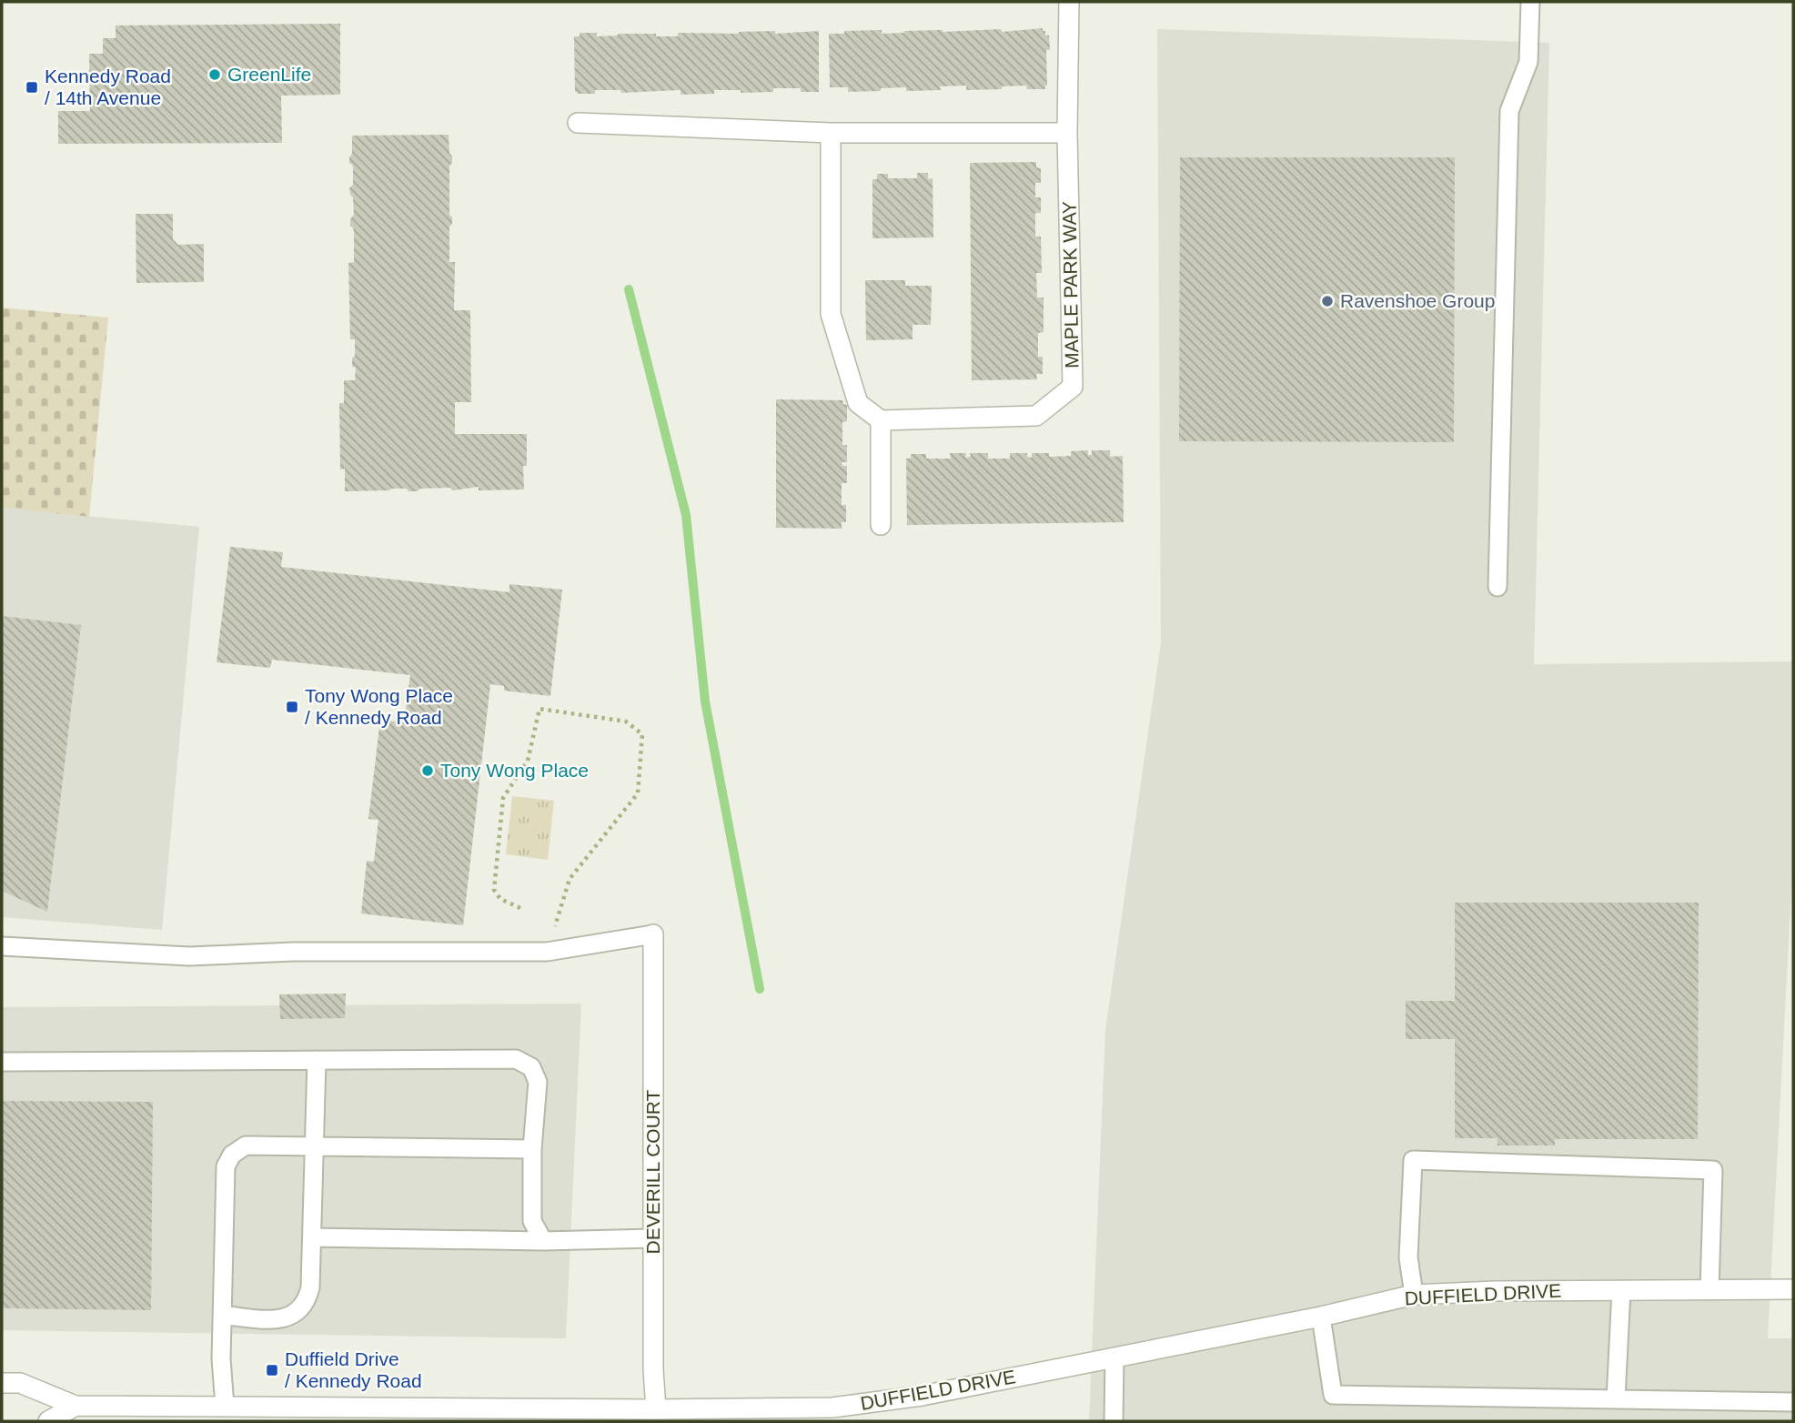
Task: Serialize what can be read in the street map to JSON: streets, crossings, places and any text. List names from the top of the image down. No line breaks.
{"streets":{"street":["MAPLE PARK WAY","DEVERILL COURT","DUFFIELD DRIVE"]},"crossings":[["DEVERILL COURT","DUFFIELD DRIVE"]],"places":{"other":["GreenLife","Ravenshoe Group","Tony Wong Place"],"transit":["Kennedy Road / 14th Avenue","Tony Wong Place / Kennedy Road","Duffield Drive / Kennedy Road"]}}
